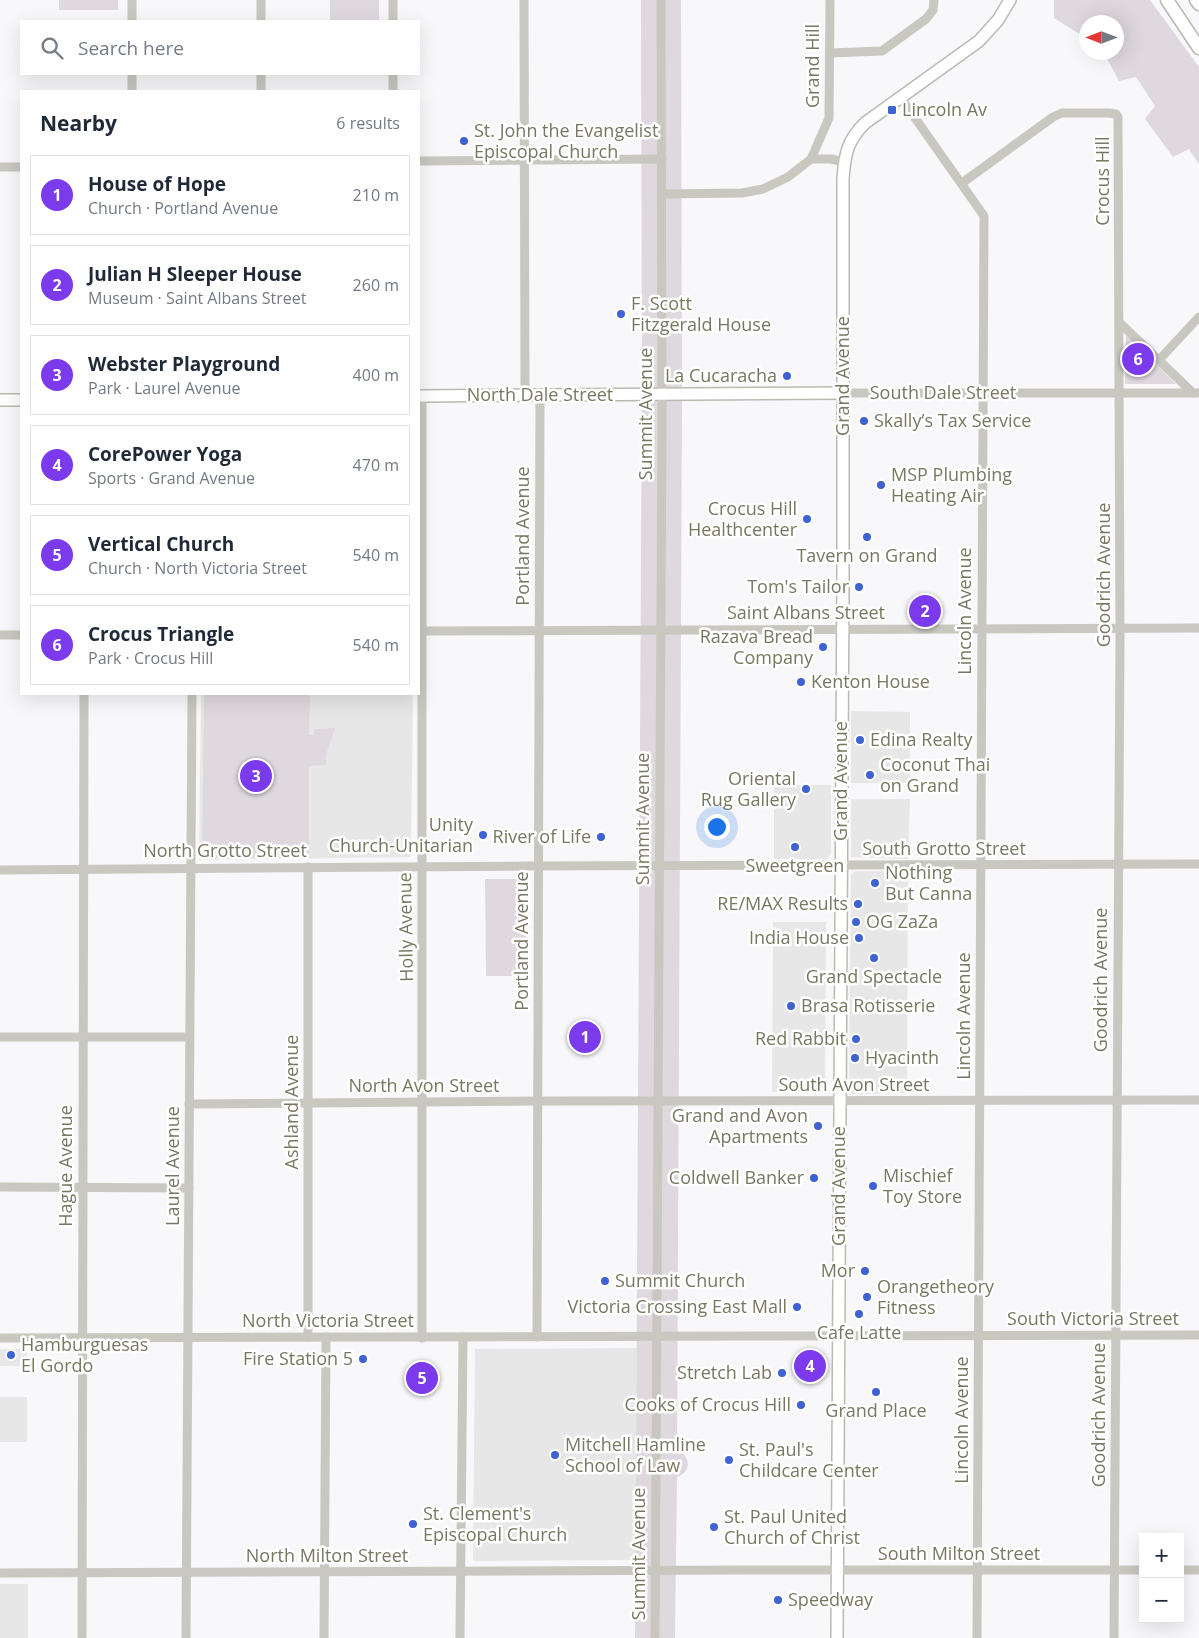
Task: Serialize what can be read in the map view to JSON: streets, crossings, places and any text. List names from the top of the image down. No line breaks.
{"streets":{"main road":["Grand Avenue","South Dale Street","North Dale Street"],"street":["Grand Hill","Crocus Hill","Summit Avenue","Portland Avenue","Goodrich Avenue","Lincoln Avenue","Saint Albans Street","South Grotto Street","North Grotto Street","Holly Avenue","South Avon Street","North Avon Street","Ashland Avenue","Hague Avenue","Laurel Avenue","South Victoria Street","North Victoria Street","South Milton Street","North Milton Street"]},"crossings":[["Crocus Hill","Goodrich Avenue"],["Crocus Hill","Lincoln Avenue"],["Grand Avenue","South Dale Street"],["Grand Avenue","Lincoln Avenue"],["Grand Avenue","Saint Albans Street"],["Grand Avenue","South Grotto Street"],["Grand Avenue","South Avon Street"],["Grand Avenue","South Victoria Street"],["Grand Avenue","South Milton Street"],["South Dale Street","North Dale Street"],["South Dale Street","Summit Avenue"],["South Dale Street","Goodrich Avenue"],["South Dale Street","Lincoln Avenue"],["North Dale Street","Summit Avenue"],["North Dale Street","Portland Avenue"],["North Dale Street","Holly Avenue"],["Summit Avenue","Saint Albans Street"],["Summit Avenue","South Grotto Street"],["Summit Avenue","North Grotto Street"],["Summit Avenue","South Avon Street"],["Summit Avenue","North Avon Street"],["Summit Avenue","South Victoria Street"],["Summit Avenue","North Victoria Street"],["Summit Avenue","South Milton Street"],["Summit Avenue","North Milton Street"],["Portland Avenue","Saint Albans Street"],["Portland Avenue","North Grotto Street"],["Portland Avenue","North Avon Street"],["Portland Avenue","North Victoria Street"],["Goodrich Avenue","Saint Albans Street"],["Goodrich Avenue","South Grotto Street"],["Goodrich Avenue","South Avon Street"],["Goodrich Avenue","South Victoria Street"],["Goodrich Avenue","South Milton Street"],["Lincoln Avenue","Saint Albans Street"],["Lincoln Avenue","South Grotto Street"],["Lincoln Avenue","South Avon Street"],["Lincoln Avenue","South Victoria Street"],["Lincoln Avenue","South Milton Street"],["Saint Albans Street","Holly Avenue"],["South Grotto Street","North Grotto Street"],["North Grotto Street","Holly Avenue"],["North Grotto Street","Ashland Avenue"],["North Grotto Street","Hague Avenue"],["North Grotto Street","Laurel Avenue"],["Holly Avenue","North Avon Street"],["Holly Avenue","North Victoria Street"],["South Avon Street","North Avon Street"],["North Avon Street","Ashland Avenue"],["North Avon Street","Laurel Avenue"],["Ashland Avenue","North Victoria Street"],["Hague Avenue","North Victoria Street"],["Hague Avenue","North Milton Street"],["Laurel Avenue","North Victoria Street"],["Laurel Avenue","North Milton Street"],["South Victoria Street","North Victoria Street"],["South Milton Street","North Milton Street"]],"places":{"transit":["Lincoln Av"],"other":["St. John the Evangelist Episcopal Church","F. Scott Fitzgerald House","La Cucaracha","Skally’s Tax Service","MSP Plumbing Heating Air","Crocus Hill Healthcenter","Tavern on Grand","Tom's Tailor","Razava Bread Company","Kenton House","Edina Realty","Coconut Thai on Grand","Oriental Rug Gallery","Unity Church-Unitarian","River of Life","Sweetgreen","Nothing But Canna","RE/MAX Results","OG ZaZa","India House","Grand Spectacle","Brasa Rotisserie","Red Rabbit","Hyacinth","Grand and Avon Apartments","Coldwell Banker","Mischief Toy Store","Mor","Summit Church","Orangetheory Fitness","Victoria Crossing East Mall","Cafe Latte","Hamburguesas El Gordo","Fire Station 5","Stretch Lab","Grand Place","Cooks of Crocus Hill","Mitchell Hamline School of Law","St. Paul's Childcare Center","St. Clement's Episcopal Church","St. Paul United Church of Christ","Speedway"]},"north":"left","page":{"search":"Search here","heading":["Nearby","6 results"],"list":[{"mark":"1","name":"House of Hope","note":"Church · Portland Avenue","value":"210 m"},{"mark":"2","name":"Julian H Sleeper House","note":"Museum · Saint Albans Street","value":"260 m"},{"mark":"3","name":"Webster Playground","note":"Park · Laurel Avenue","value":"400 m"},{"mark":"4","name":"CorePower Yoga","note":"Sports · Grand Avenue","value":"470 m"},{"mark":"5","name":"Vertical Church","note":"Church · North Victoria Street","value":"540 m"},{"mark":"6","name":"Crocus Triangle","note":"Park · Crocus Hill","value":"540 m"}],"pins":["6","2","3","1","4","5"],"map_buttons":["+","−"]}}
